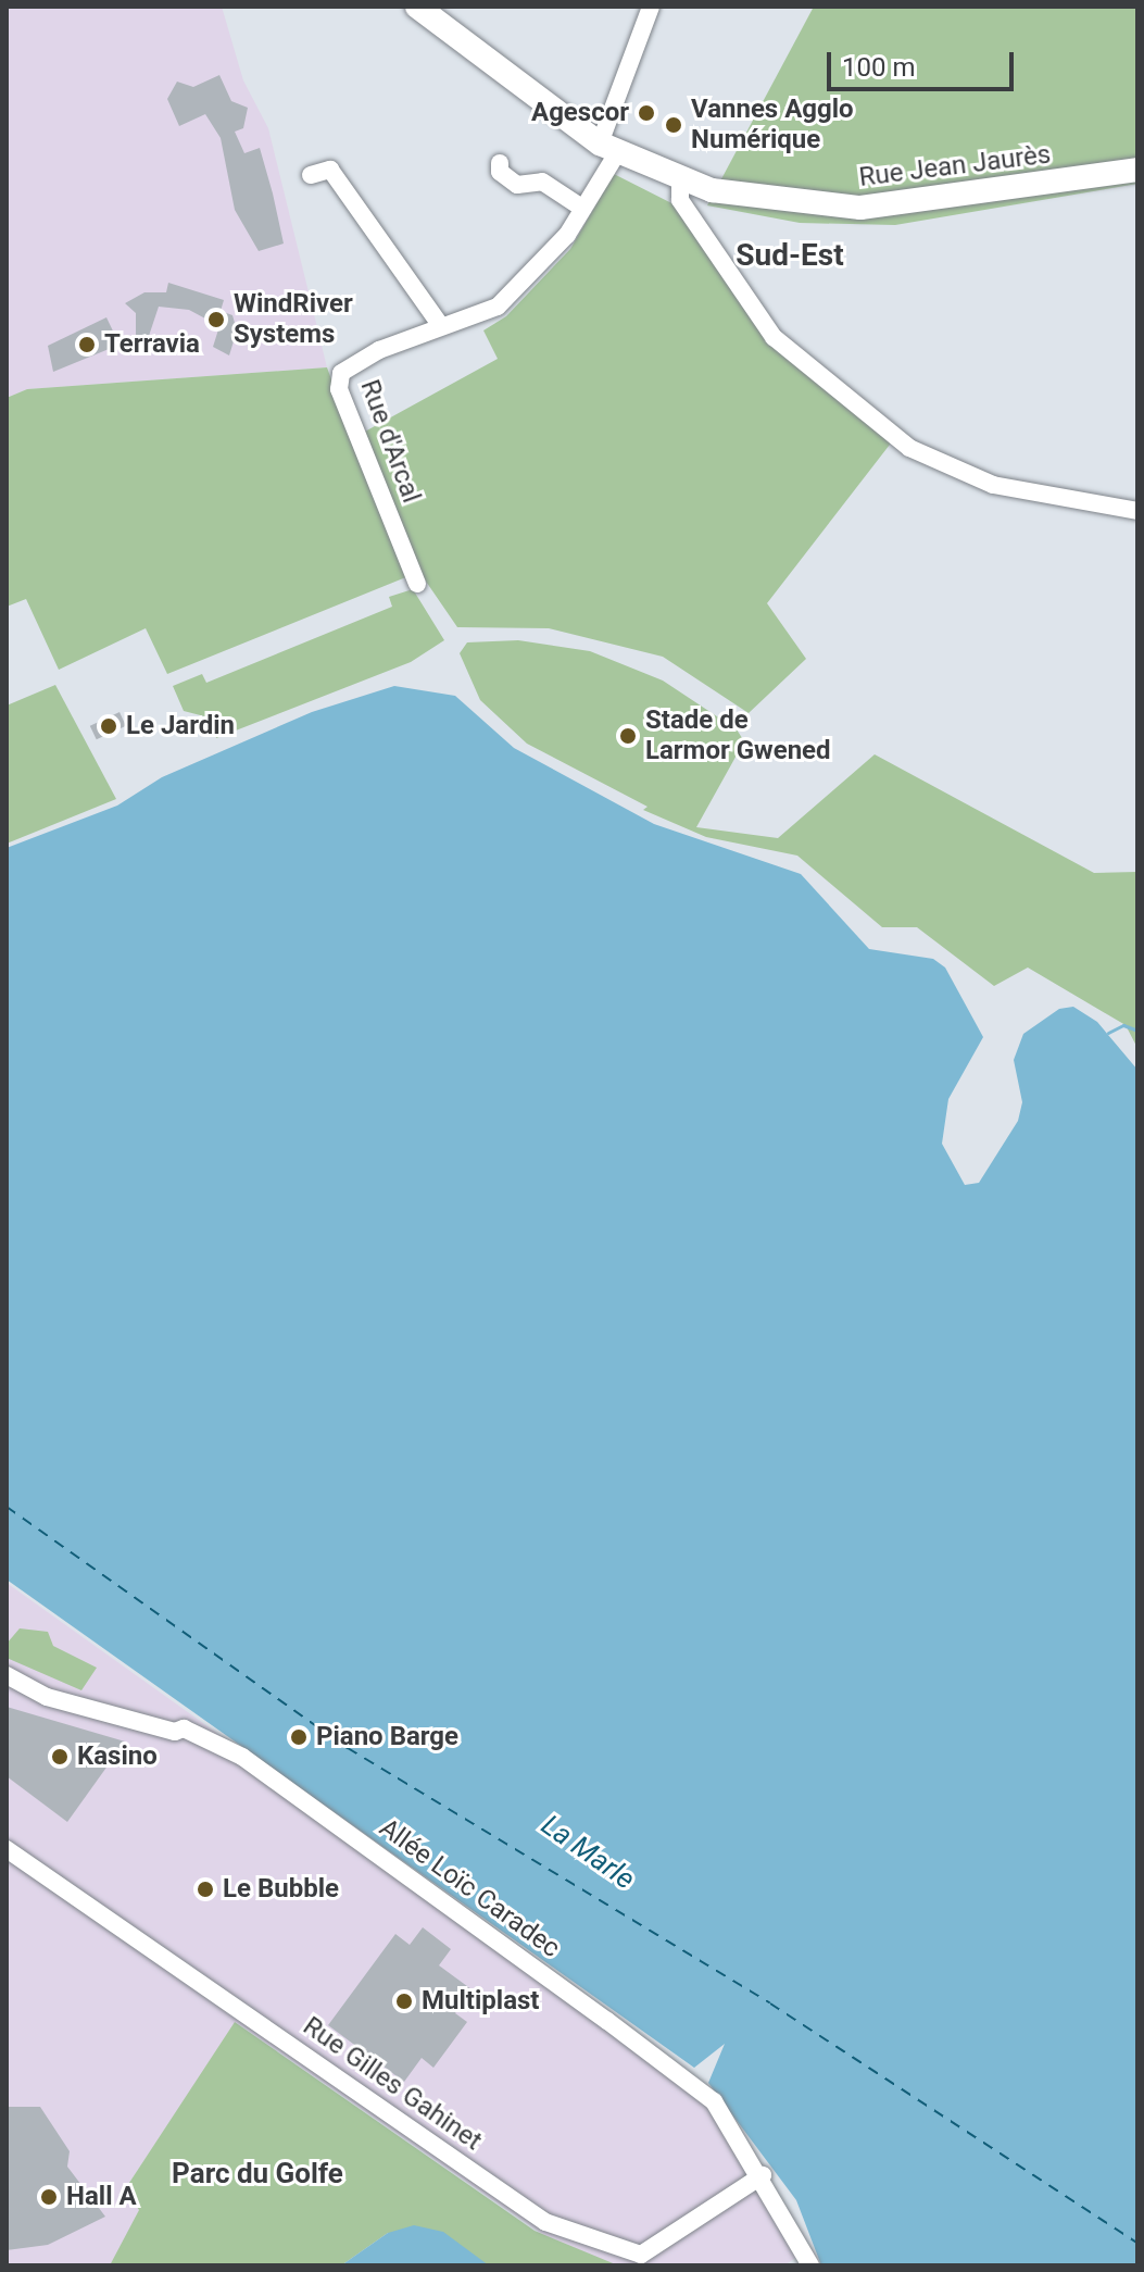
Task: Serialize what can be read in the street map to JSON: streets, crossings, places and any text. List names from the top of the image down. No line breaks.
{"streets":{"main road":["Rue Jean Jaurès"],"street":["Rue d'Arcal","Allée Loïc Caradec","Rue Gilles Gahinet"]},"crossings":[["Rue Jean Jaurès","Rue d'Arcal"],["Allée Loïc Caradec","Rue Gilles Gahinet"]],"districts":["Sud-Est","Parc du Golfe"],"water":["La Marle"],"places":["Agescor","Vannes Agglo Numérique","WindRiver Systems","Terravia","Le Jardin","Stade de Larmor Gwened","Piano Barge","Kasino","Le Bubble","Multiplast","Hall A"],"scale_bar":"100 m"}
